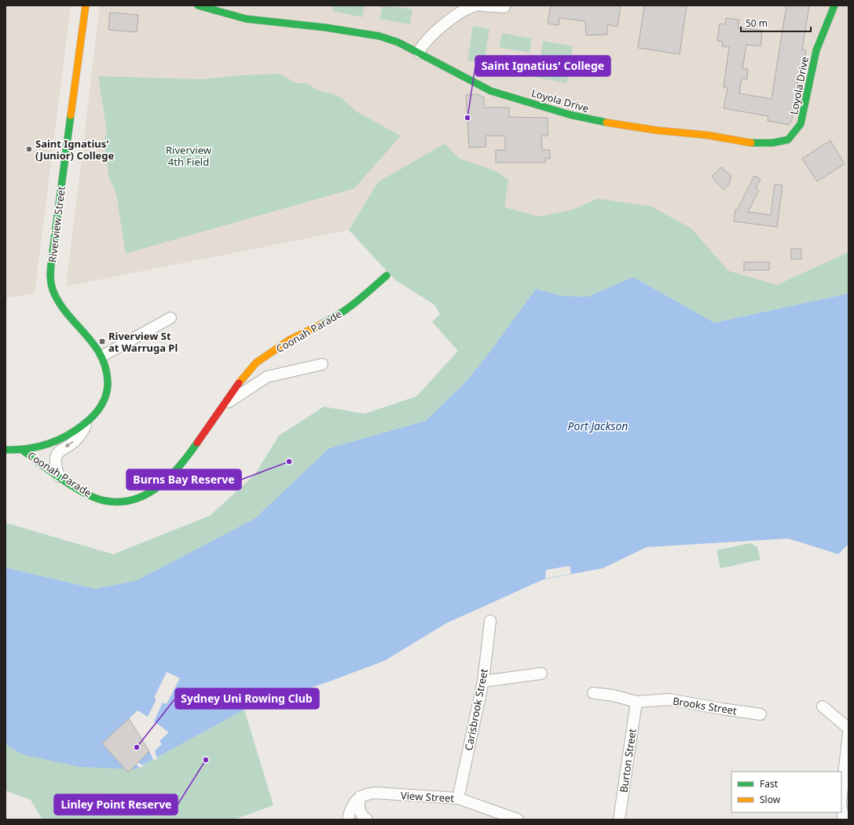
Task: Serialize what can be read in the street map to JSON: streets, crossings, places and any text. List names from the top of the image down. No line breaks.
{"streets":{"street":["Loyola Drive","Riverview Street","Coonah Parade","Brooks Street","Carisbrook Street","Burton Street","View Street"]},"crossings":[["Riverview Street","Coonah Parade"],["Brooks Street","Burton Street"],["Carisbrook Street","View Street"]],"water":["Port Jackson"],"parks":["Riverview 4th Field"],"places":{"other":["Saint Ignatius' College","Saint Ignatius' (Junior) College","Burns Bay Reserve","Sydney Uni Rowing Club","Linley Point Reserve"],"transit":["Riverview St at Warruga Pl"]},"legend":["Fast","Slow"],"scale_bar":"50 m"}
